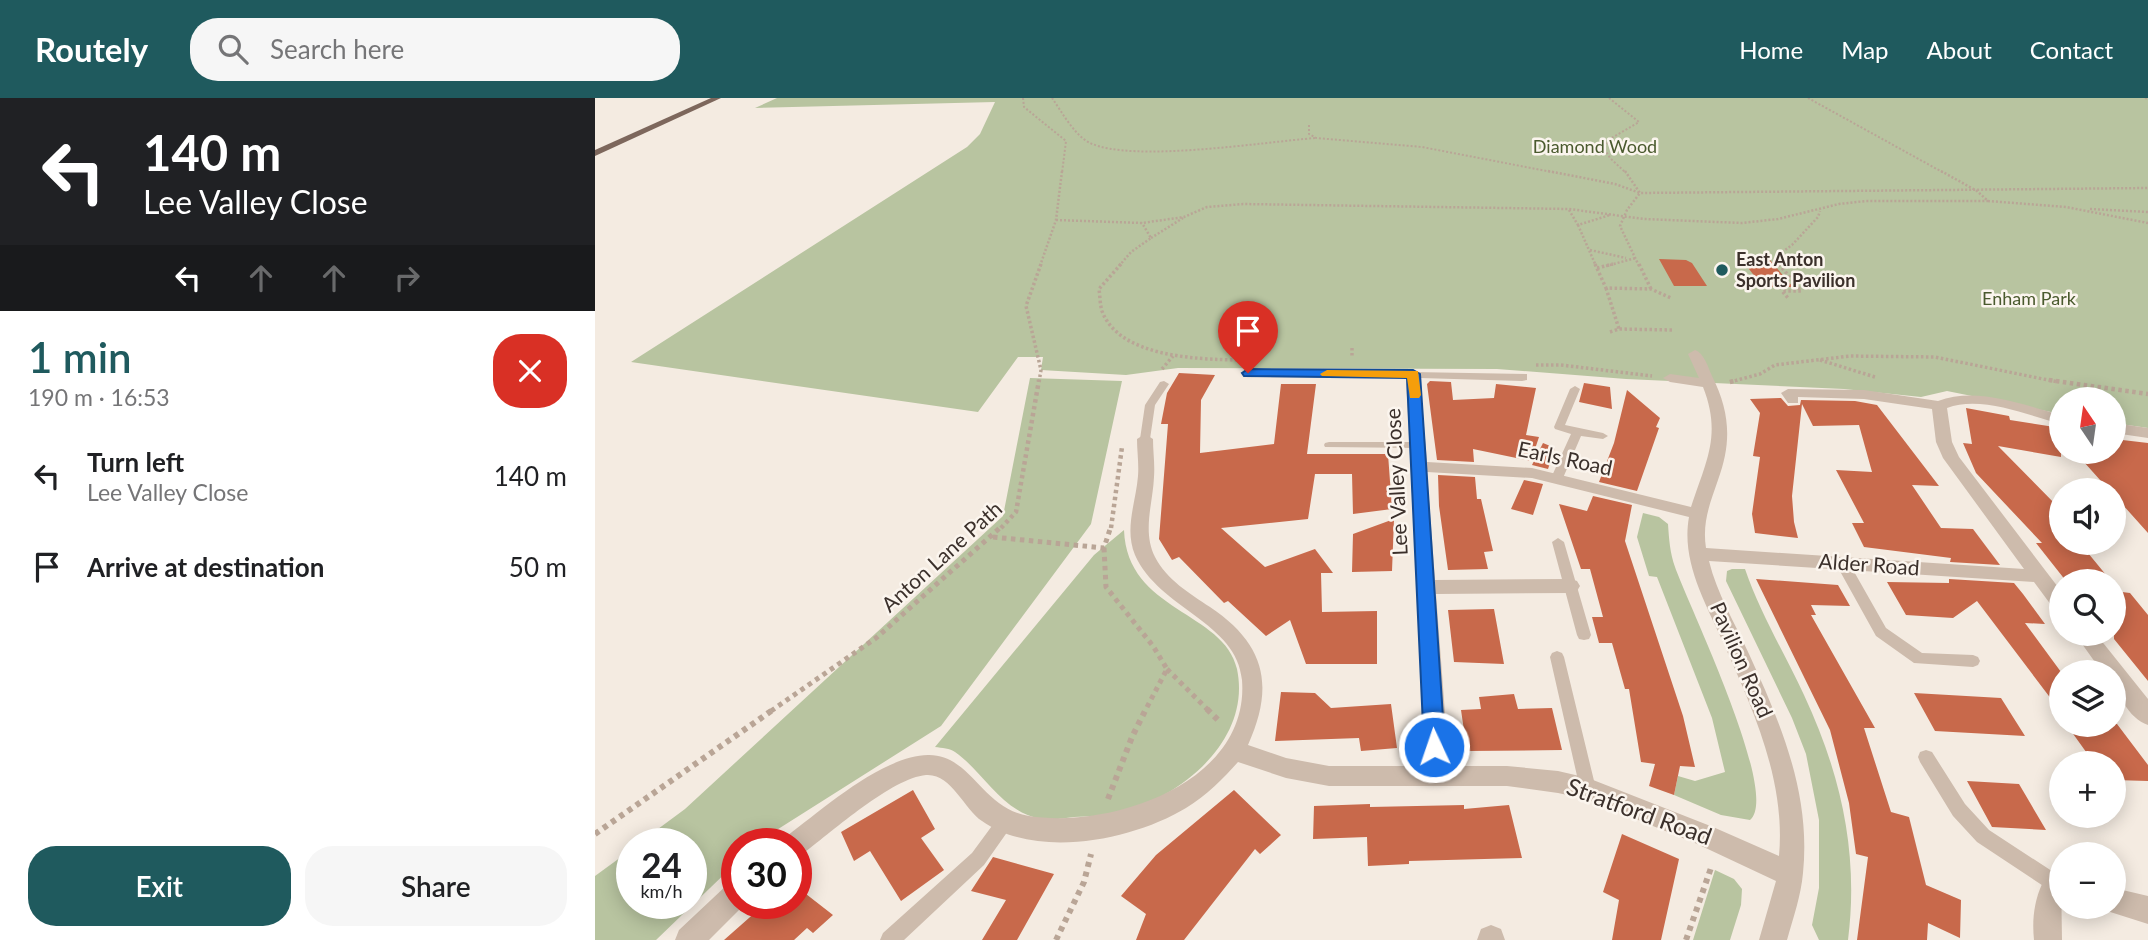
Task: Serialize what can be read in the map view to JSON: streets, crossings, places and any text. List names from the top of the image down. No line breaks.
{"streets":{"street":["Earls Road","Lee Valley Close","Alder Road","Pavilion Road","Stratford Road"],"path":["Anton Lane Path"]},"crossings":[["Earls Road","Lee Valley Close"],["Earls Road","Pavilion Road"],["Lee Valley Close","Stratford Road"],["Alder Road","Pavilion Road"],["Pavilion Road","Stratford Road"]],"parks":["Diamond Wood","Enham Park"],"places":["East Anton Sports Pavilion"],"north":"top","page":{"header":"Routely","search":"Search here","nav":["Home","Map","About","Contact"],"turn":["140 m","Lee Valley Close"],"heading":["1 min","190 m · 16:53"],"map_buttons":["+","−"],"list":[{"name":"Turn left","note":"Lee Valley Close","value":"140 m"},{"name":"Arrive at destination","value":"50 m"}],"speed":"24 km/h","limit":"30","buttons":["Exit","Share"]}}
